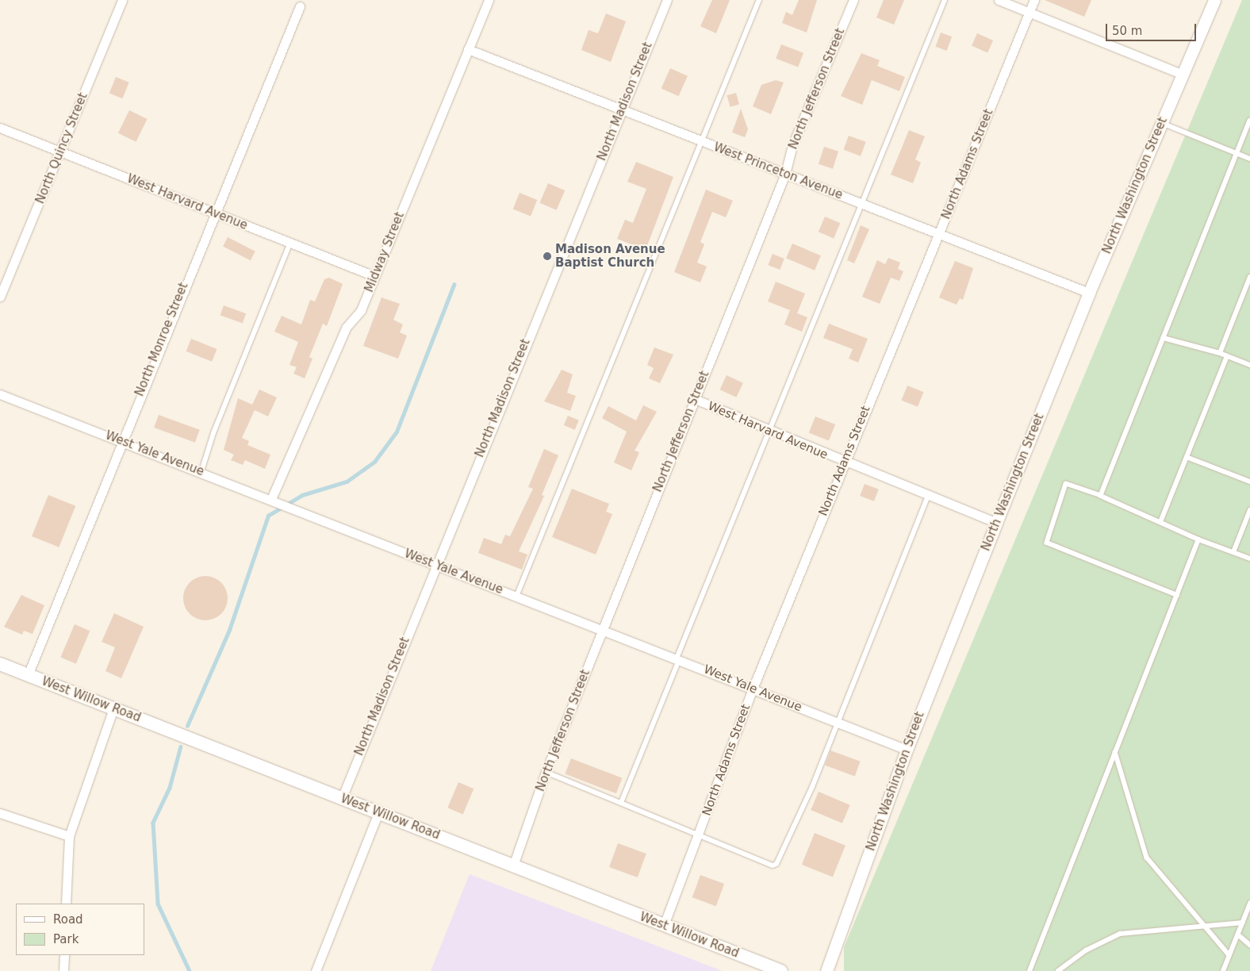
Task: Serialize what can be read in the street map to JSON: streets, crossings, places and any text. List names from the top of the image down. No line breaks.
{"streets":{"main road":["West Willow Road"],"street":["North Jefferson Street","North Madison Street","North Quincy Street","North Adams Street","West Princeton Avenue","North Washington Street","West Harvard Avenue","Midway Street","North Monroe Street","West Yale Avenue"]},"crossings":[["North Jefferson Street","West Princeton Avenue"],["North Jefferson Street","West Harvard Avenue"],["North Jefferson Street","West Yale Avenue"],["North Jefferson Street","West Willow Road"],["North Madison Street","West Princeton Avenue"],["North Madison Street","West Yale Avenue"],["North Madison Street","West Willow Road"],["North Quincy Street","West Harvard Avenue"],["North Adams Street","West Princeton Avenue"],["North Adams Street","West Harvard Avenue"],["North Adams Street","West Yale Avenue"],["North Adams Street","West Willow Road"],["West Princeton Avenue","North Washington Street"],["West Princeton Avenue","Midway Street"],["North Washington Street","West Harvard Avenue"],["North Washington Street","West Yale Avenue"],["West Harvard Avenue","Midway Street"],["West Harvard Avenue","North Monroe Street"],["Midway Street","West Yale Avenue"],["North Monroe Street","West Yale Avenue"],["North Monroe Street","West Willow Road"]],"places":["Madison Avenue Baptist Church"],"legend":["Road","Park"],"scale_bar":"50 m"}
